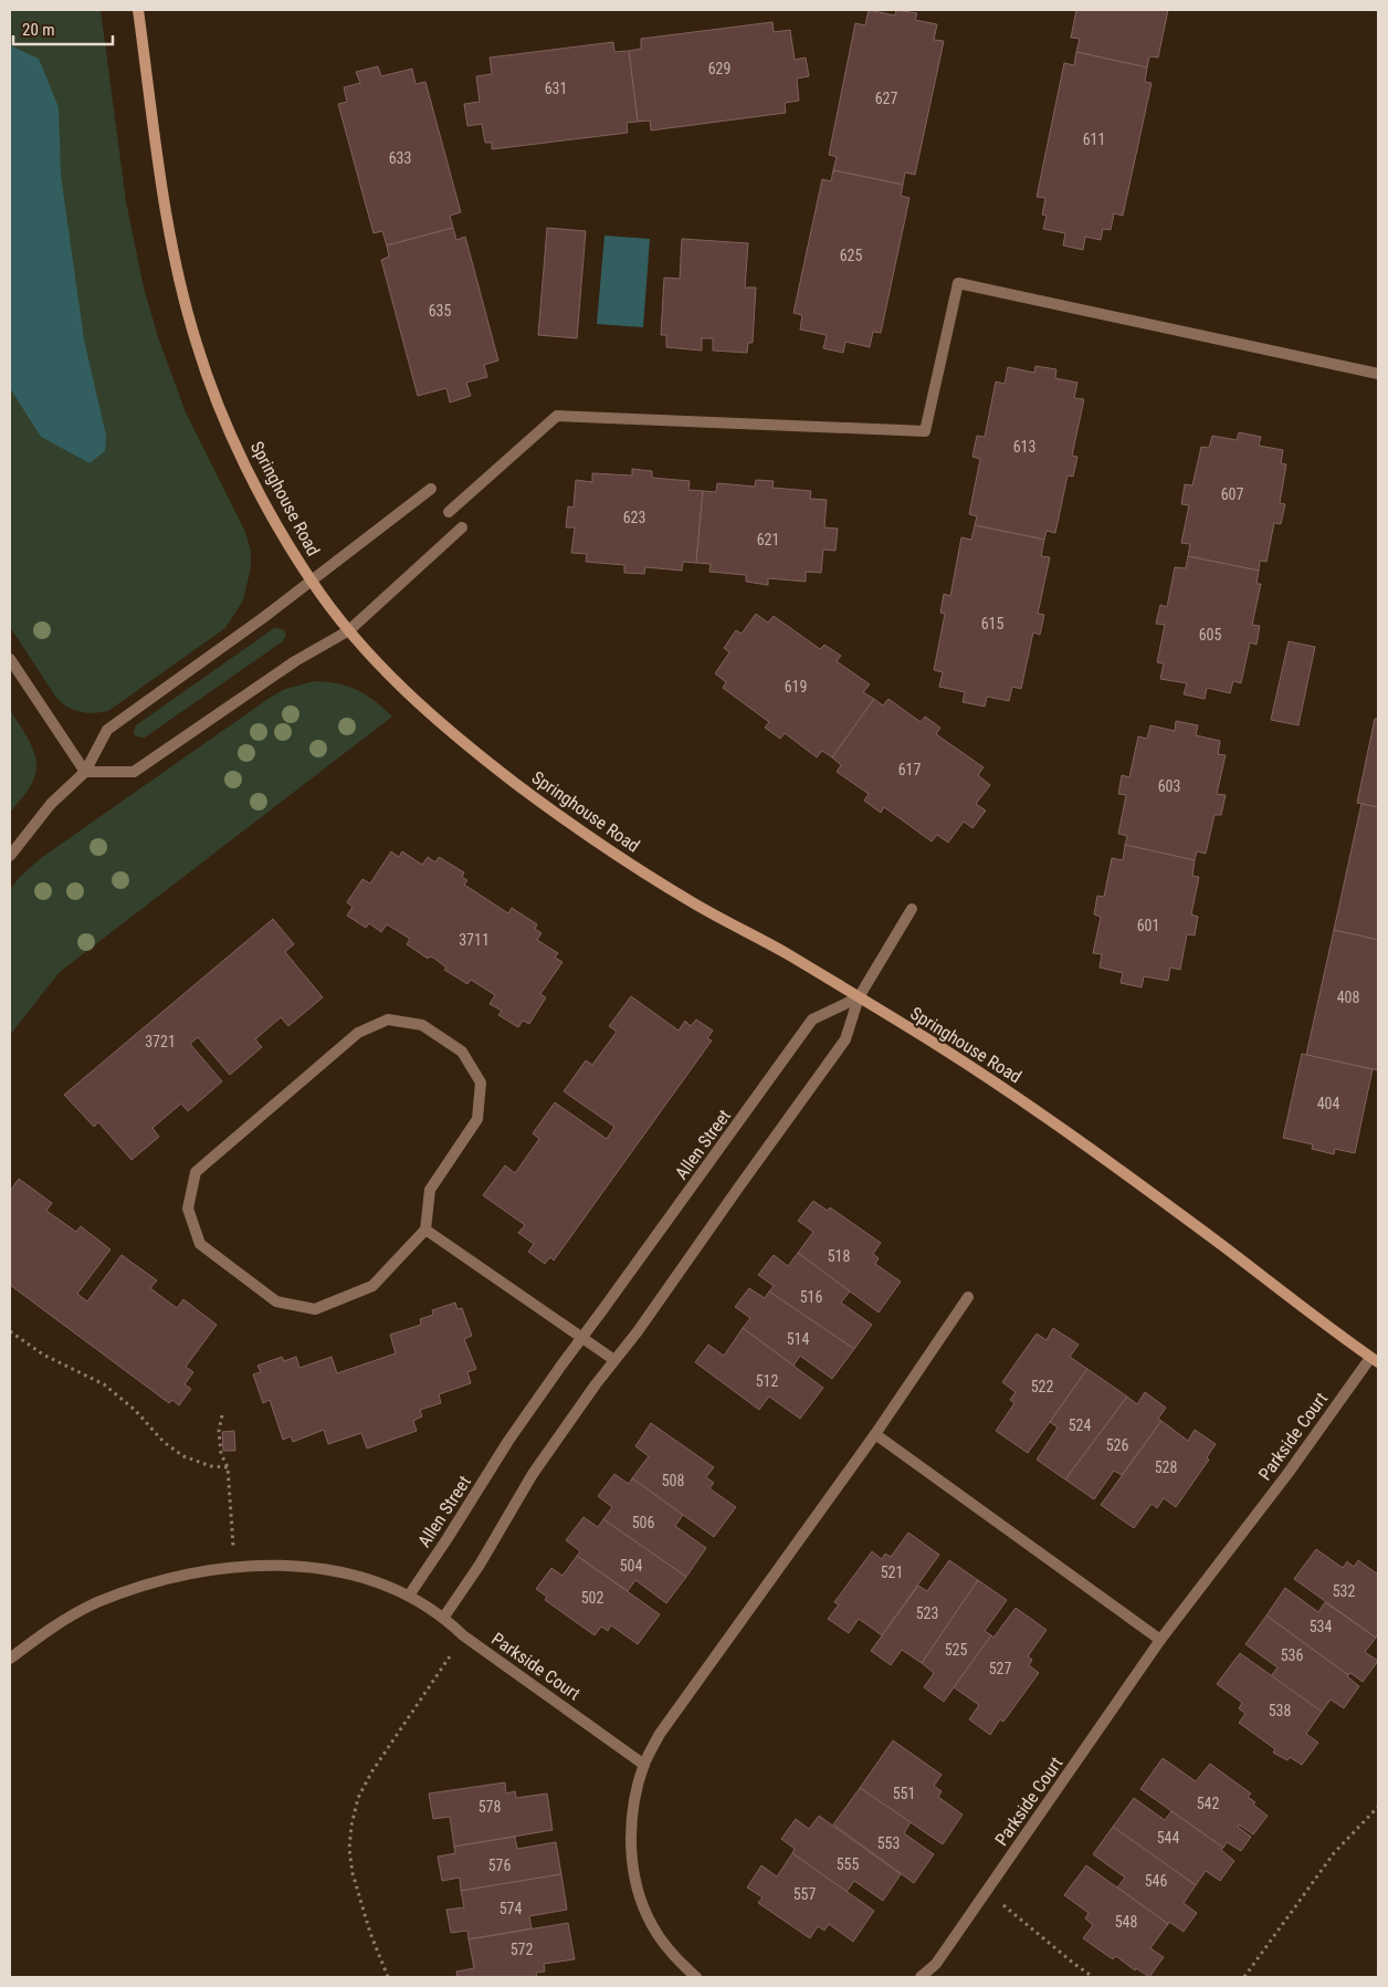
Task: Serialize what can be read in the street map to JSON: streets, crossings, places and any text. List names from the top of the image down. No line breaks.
{"streets":{"street":["Springhouse Road","Allen Street","Parkside Court"]},"crossings":[["Springhouse Road","Allen Street"],["Springhouse Road","Parkside Court"],["Allen Street","Parkside Court"]],"house_numbers":["629","631","627","611","633","625","635","613","607","623","621","615","605","619","617","603","601","3711","408","3721","404","518","516","514","512","522","524","526","528","508","506","504","521","532","502","523","534","525","536","527","538","551","542","578","544","553","555","576","546","557","574","548","572"],"scale_bar":"20 m"}
